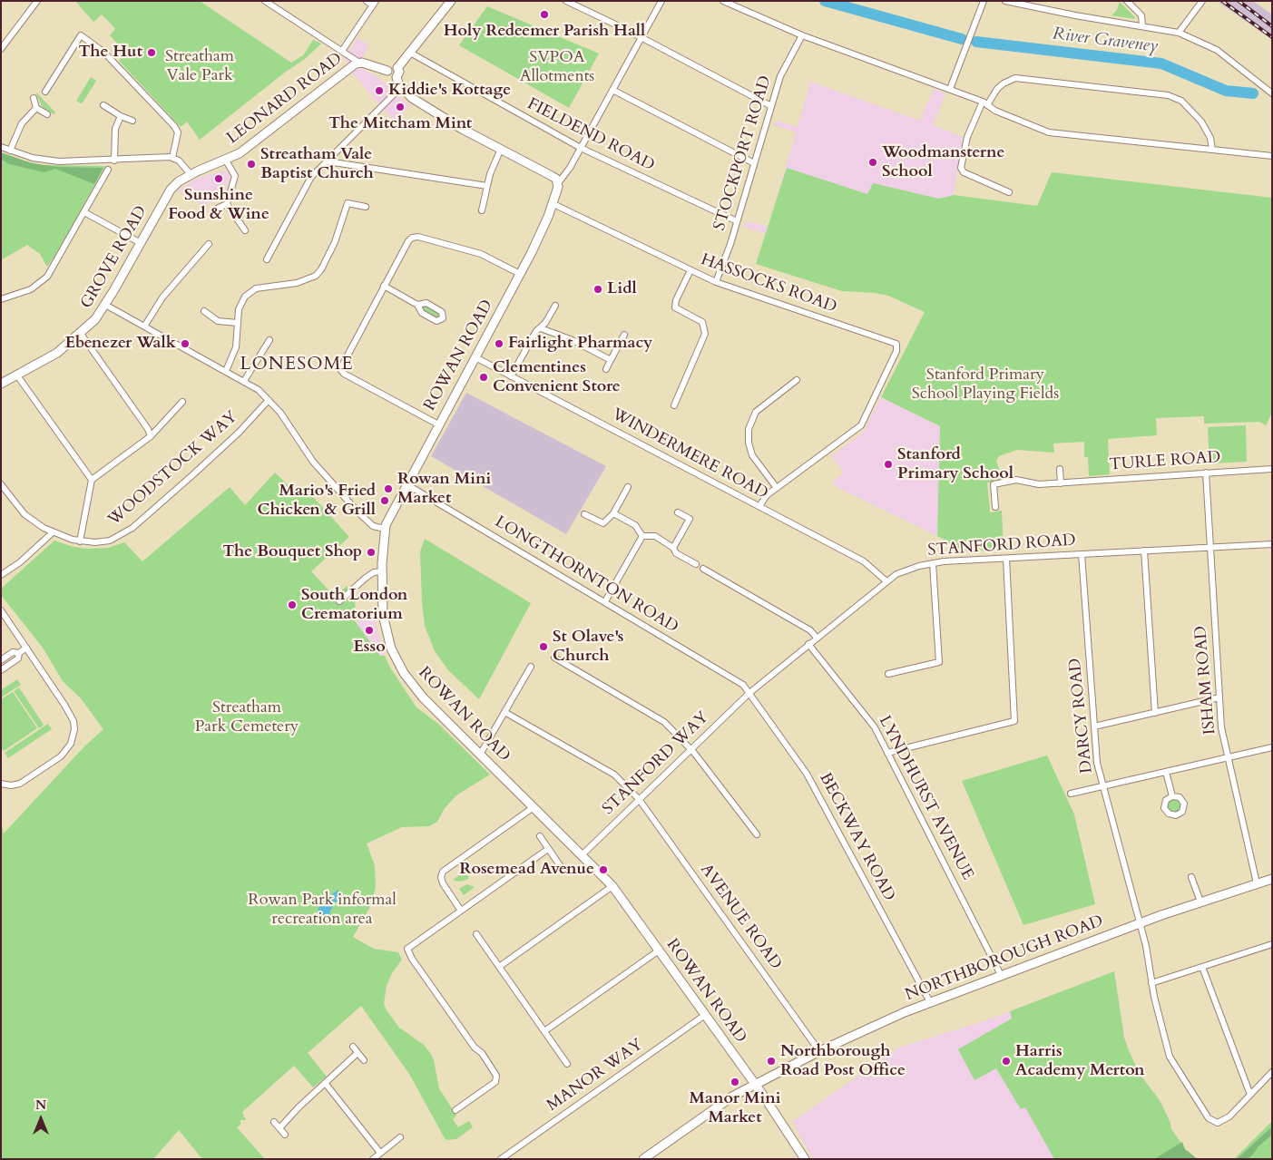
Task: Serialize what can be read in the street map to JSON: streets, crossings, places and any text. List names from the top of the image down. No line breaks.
{"streets":{"main road":["LEONARD ROAD","GROVE ROAD","ROWAN ROAD","NORTHBOROUGH ROAD"],"street":["FIELDEND ROAD","STOCKPORT ROAD","HASSOCKS ROAD","WINDERMERE ROAD","TURLE ROAD","WOODSTOCK WAY","STANFORD ROAD","LONGTHORNTON ROAD","ISHAM ROAD","DARCY ROAD","STANFORD WAY","LYNDHURST AVENUE","BECKWAY ROAD","AVENUE ROAD","MANOR WAY"]},"crossings":[["LEONARD ROAD","GROVE ROAD"],["FIELDEND ROAD","STOCKPORT ROAD"],["STOCKPORT ROAD","HASSOCKS ROAD"],["HASSOCKS ROAD","ROWAN ROAD"],["ROWAN ROAD","WINDERMERE ROAD"],["ROWAN ROAD","LONGTHORNTON ROAD"],["ROWAN ROAD","STANFORD WAY"],["ROWAN ROAD","NORTHBOROUGH ROAD"],["ROWAN ROAD","MANOR WAY"],["WINDERMERE ROAD","STANFORD ROAD"],["TURLE ROAD","ISHAM ROAD"],["STANFORD ROAD","LONGTHORNTON ROAD"],["STANFORD ROAD","ISHAM ROAD"],["STANFORD ROAD","DARCY ROAD"],["STANFORD ROAD","STANFORD WAY"],["STANFORD ROAD","LYNDHURST AVENUE"],["STANFORD ROAD","BECKWAY ROAD"],["LONGTHORNTON ROAD","STANFORD WAY"],["LONGTHORNTON ROAD","BECKWAY ROAD"],["ISHAM ROAD","NORTHBOROUGH ROAD"],["DARCY ROAD","NORTHBOROUGH ROAD"],["STANFORD WAY","BECKWAY ROAD"],["STANFORD WAY","AVENUE ROAD"],["LYNDHURST AVENUE","NORTHBOROUGH ROAD"],["BECKWAY ROAD","NORTHBOROUGH ROAD"],["AVENUE ROAD","NORTHBOROUGH ROAD"]],"districts":["LONESOME"],"water":["River Graveney"],"parks":["Streatham Vale Park","SVPOA Allotments","Stanford Primary School Playing Fields","Streatham Park Cemetery","Rowan Park informal recreation area"],"places":["Holy Redeemer Parish Hall","The Hut","Kiddie's Kottage","The Mitcham Mint","Woodmansterne School","Streatham Vale Baptist Church","Sunshine Food & Wine","Lidl","Ebenezer Walk","Fairlight Pharmacy","Clementines Convenient Store","Stanford Primary School","Rowan Mini Market","Mario's Fried Chicken & Grill","The Bouquet Shop","South London Crematorium","Esso","St Olave's Church","Rosemead Avenue","Northborough Road Post Office","Harris Academy Merton","Manor Mini Market"],"north":"top"}
